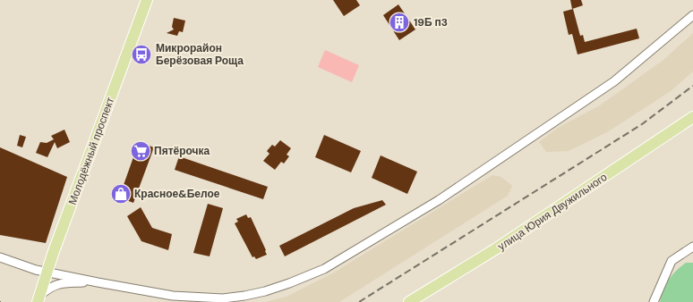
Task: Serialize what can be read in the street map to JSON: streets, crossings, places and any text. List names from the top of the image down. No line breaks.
{"streets":{"main road":["Молодёжный проспект","улица Юрия Двужильного"]},"places":{"building":["19Б п3"],"bus stop":["Микрорайон Берёзовая Роща"],"supermarket":["Пятёрочка"],"shop":["Красное&Белое"]}}
